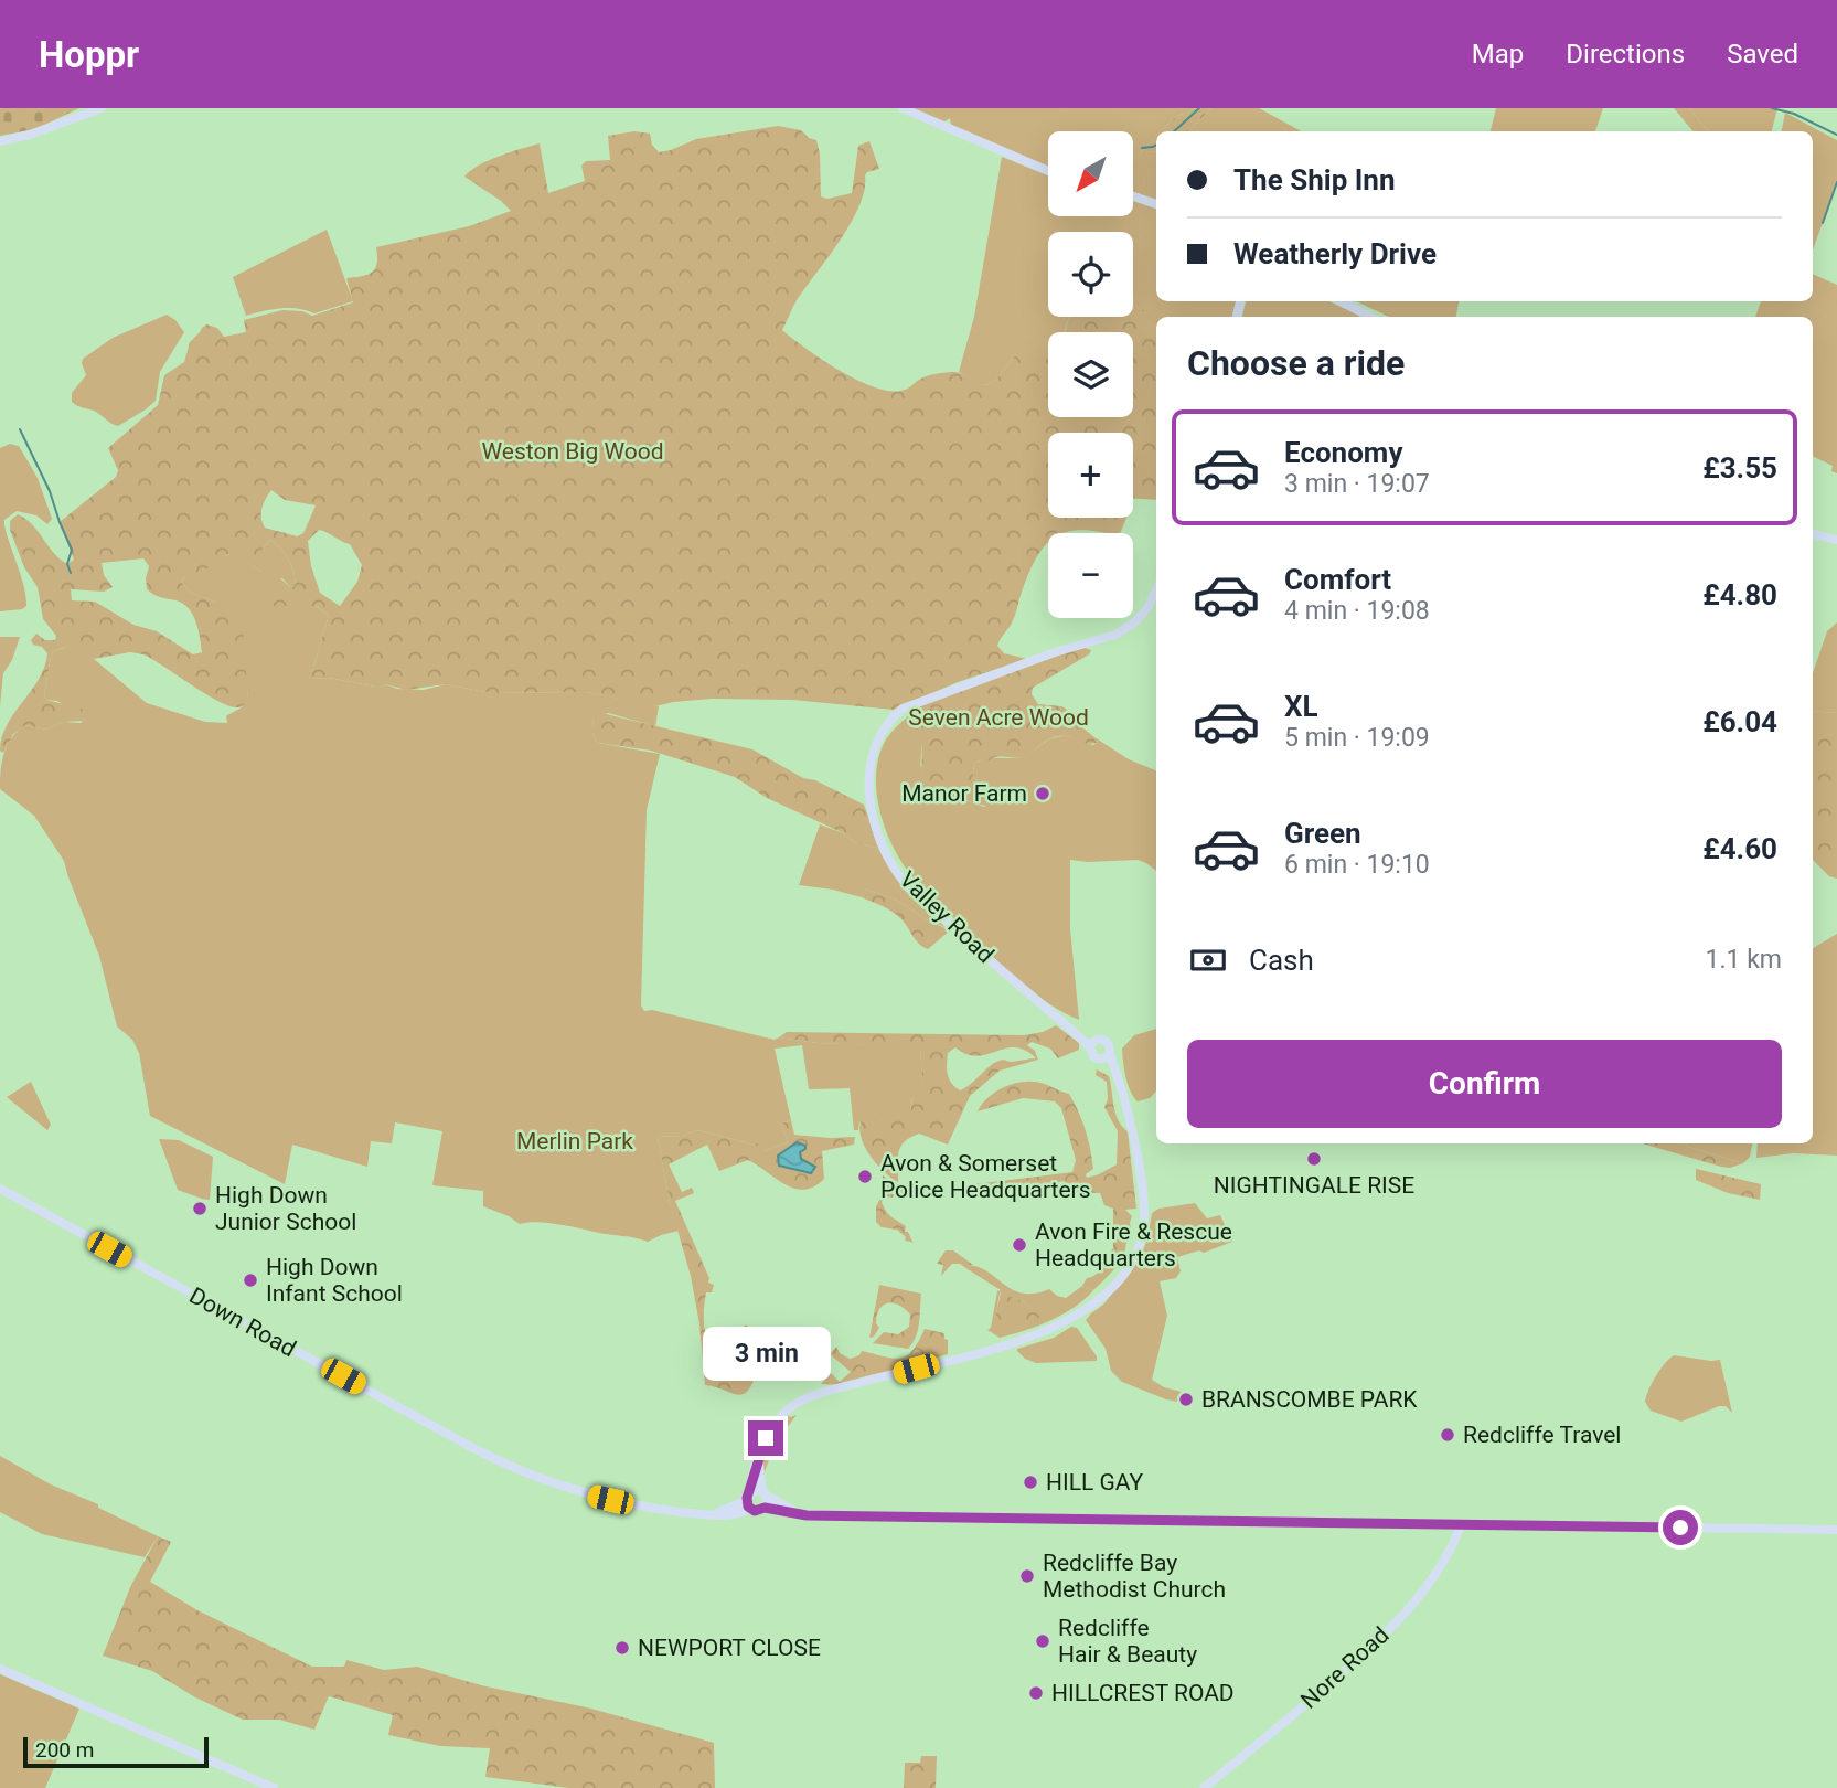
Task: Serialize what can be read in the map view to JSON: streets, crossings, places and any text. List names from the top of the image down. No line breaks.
{"streets":{"street":["Valley Road","Down Road","Nore Road"]},"crossings":[["Down Road","Nore Road"]],"parks":["Weston Big Wood","Seven Acre Wood","Merlin Park"],"places":["Manor Farm","NIGHTINGALE RISE","Avon & Somerset Police Headquarters","High Down Junior School","Avon Fire & Rescue Headquarters","High Down Infant School","BRANSCOMBE PARK","Redcliffe Travel","HILL GAY","Redcliffe Bay Methodist Church","Redcliffe Hair & Beauty","NEWPORT CLOSE","HILLCREST ROAD"],"scale_bar":"200 m","north":"bottom left","page":{"header":"Hoppr","nav":["Map","Directions","Saved"],"map_buttons":["+","−"],"banner":["The Ship Inn","Weatherly Drive"],"heading":"Choose a ride","list":[{"name":"Economy","note":"3 min · 19:07","value":"£3.55"},{"name":"Comfort","note":"4 min · 19:08","value":"£4.80"},{"name":"XL","note":"5 min · 19:09","value":"£6.04"},{"name":"Green","note":"6 min · 19:10","value":"£4.60"}],"pay":["Cash","1.1 km"],"buttons":"Confirm","bubble":"3 min","scale":"200 m"}}
